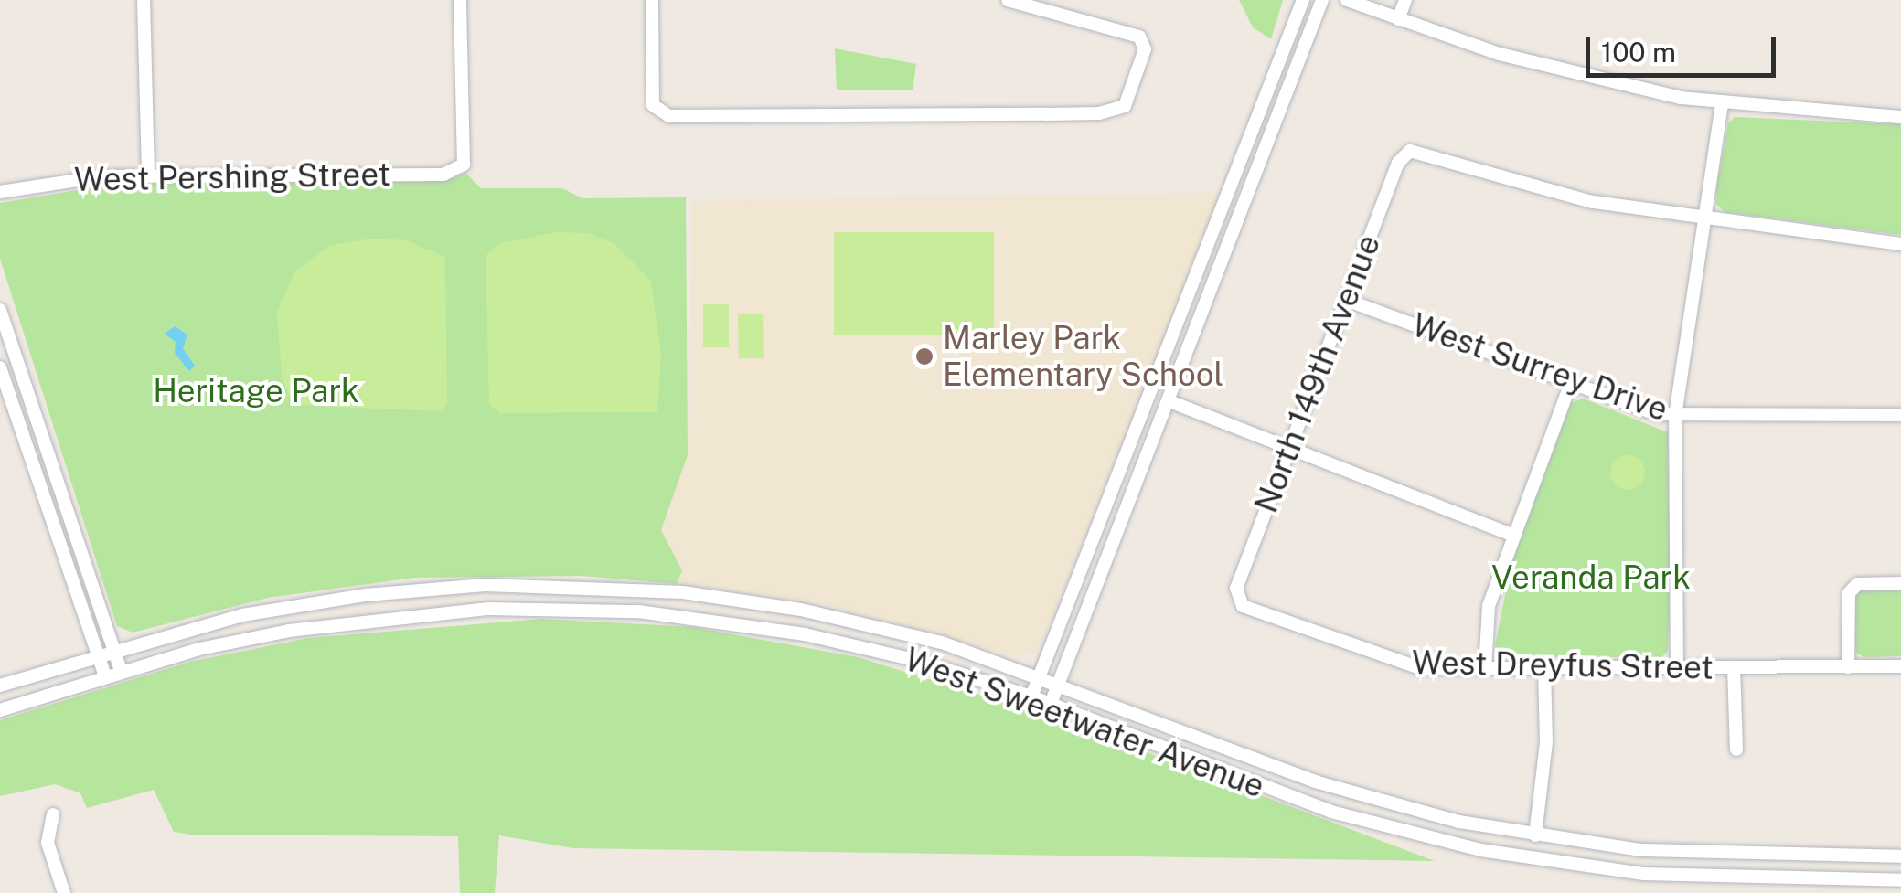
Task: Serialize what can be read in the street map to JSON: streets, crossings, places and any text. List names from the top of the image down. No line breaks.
{"streets":{"street":["West Pershing Street","West Surrey Drive","North 149th Avenue","West Dreyfus Street","West Sweetwater Avenue"]},"crossings":[["West Surrey Drive","North 149th Avenue"],["North 149th Avenue","West Dreyfus Street"]],"parks":["Heritage Park","Veranda Park"],"places":["Marley Park Elementary School"],"scale_bar":"100 m"}
